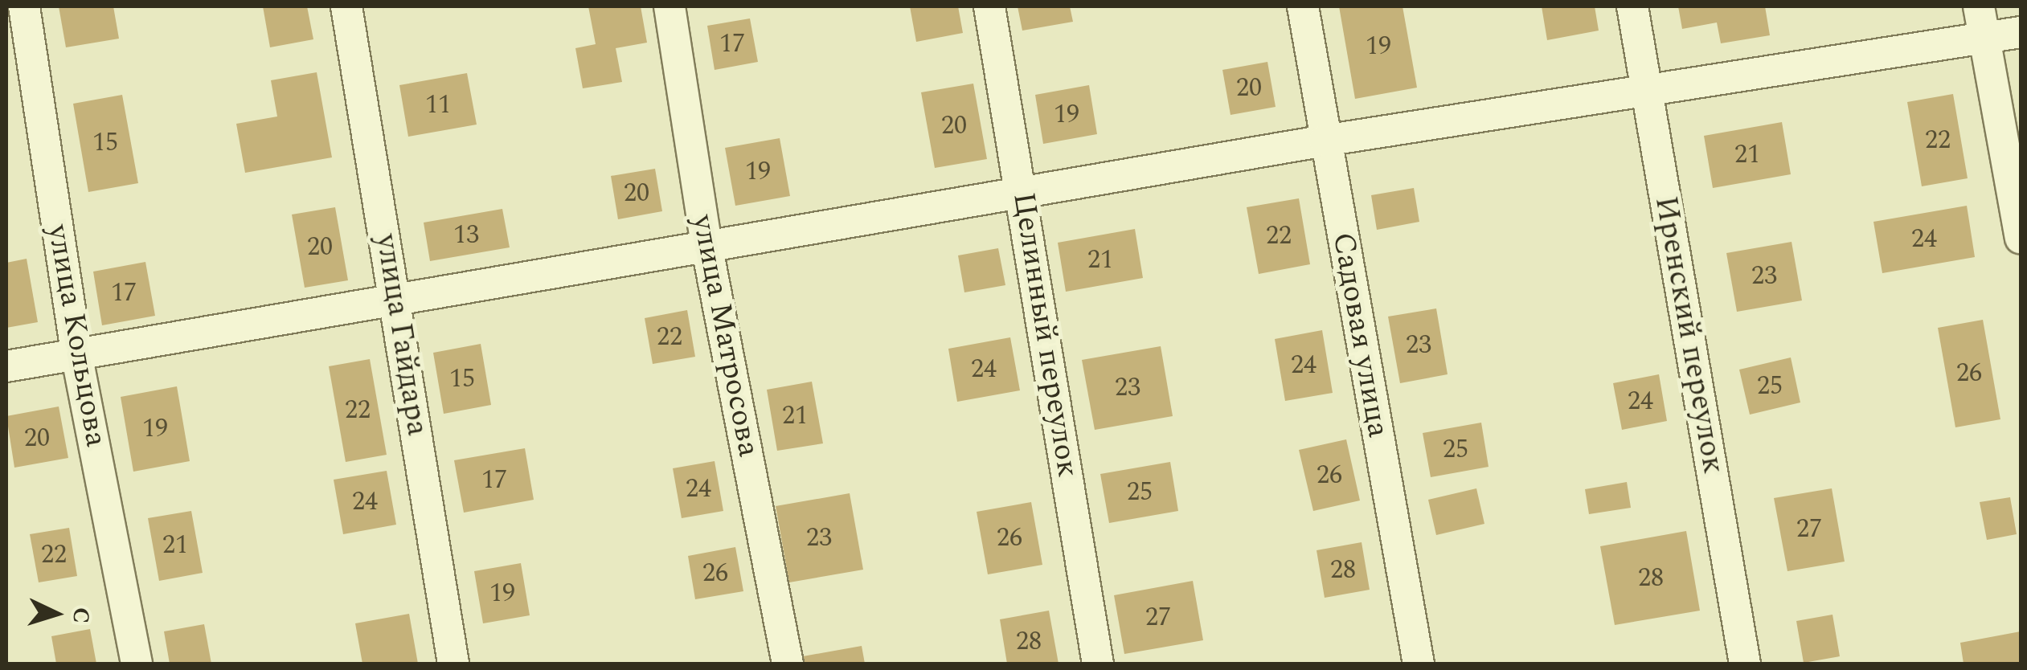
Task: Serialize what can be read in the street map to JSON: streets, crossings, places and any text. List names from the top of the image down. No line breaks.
{"streets":{"street":["улица Гайдара","Целинный переулок","Садовая улица","Иренский переулок","улица Кольцова","улица Матросова"]},"house_numbers":["17","19","20","11","19","20","22","15","21","19","20","13","22","24","20","21","23","17","22","23","24","24","26","15","25","23","24","22","21","19","20","25","26","17","24","25","24","27","23","26","21","22","28","26","28","19","27","28"],"north":"right"}
